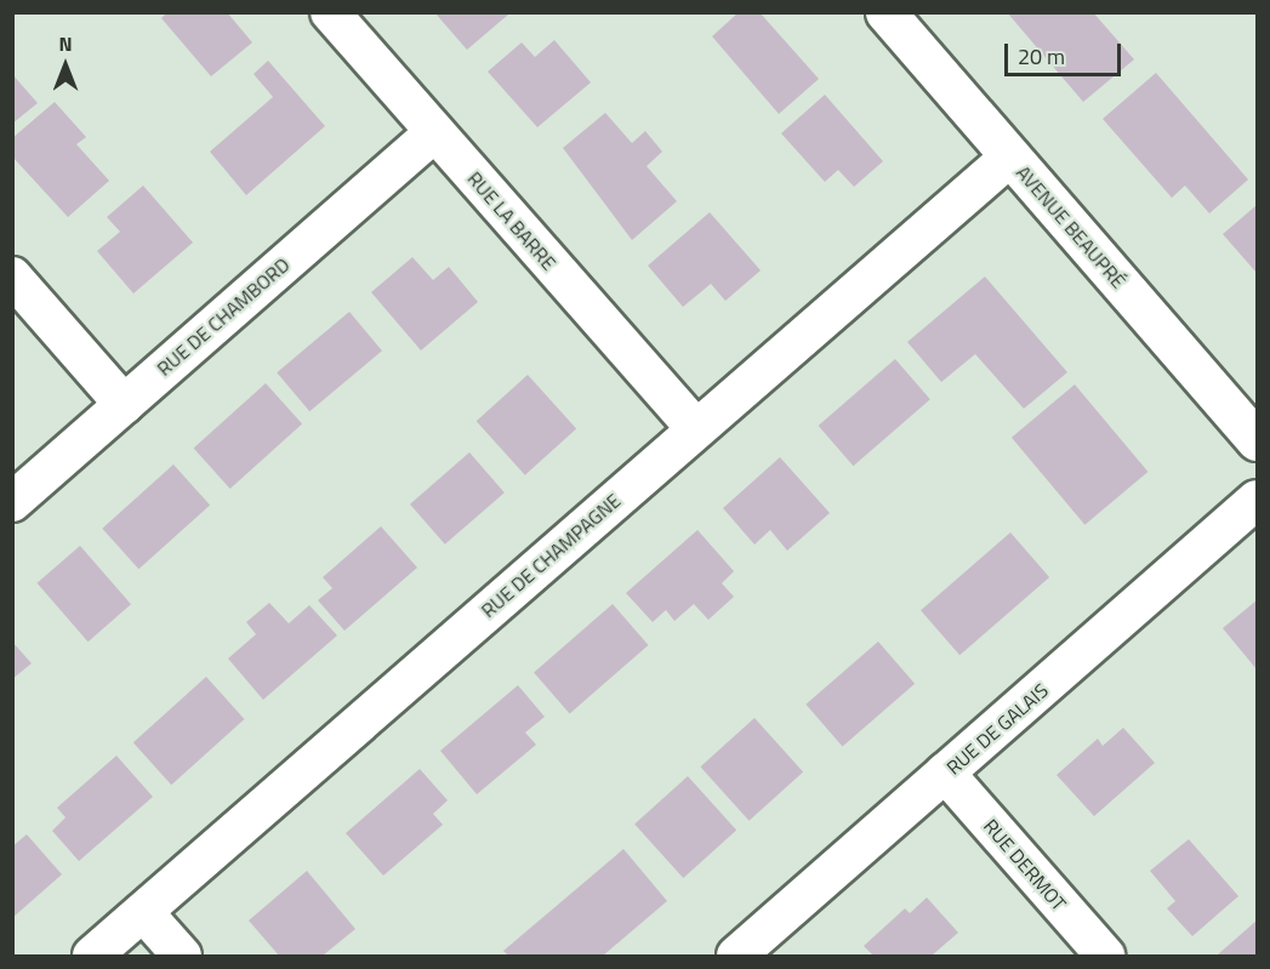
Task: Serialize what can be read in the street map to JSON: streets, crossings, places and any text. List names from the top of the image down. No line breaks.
{"streets":{"street":["RUE LA BARRE","AVENUE BEAUPRÉ","RUE DE CHAMBORD","RUE DE CHAMPAGNE","RUE DE GALAIS","RUE DERMOT"]},"crossings":[["RUE LA BARRE","RUE DE CHAMBORD"],["RUE LA BARRE","RUE DE CHAMPAGNE"],["AVENUE BEAUPRÉ","RUE DE CHAMPAGNE"],["RUE DE GALAIS","RUE DERMOT"]],"scale_bar":"20 m","north":"top"}
